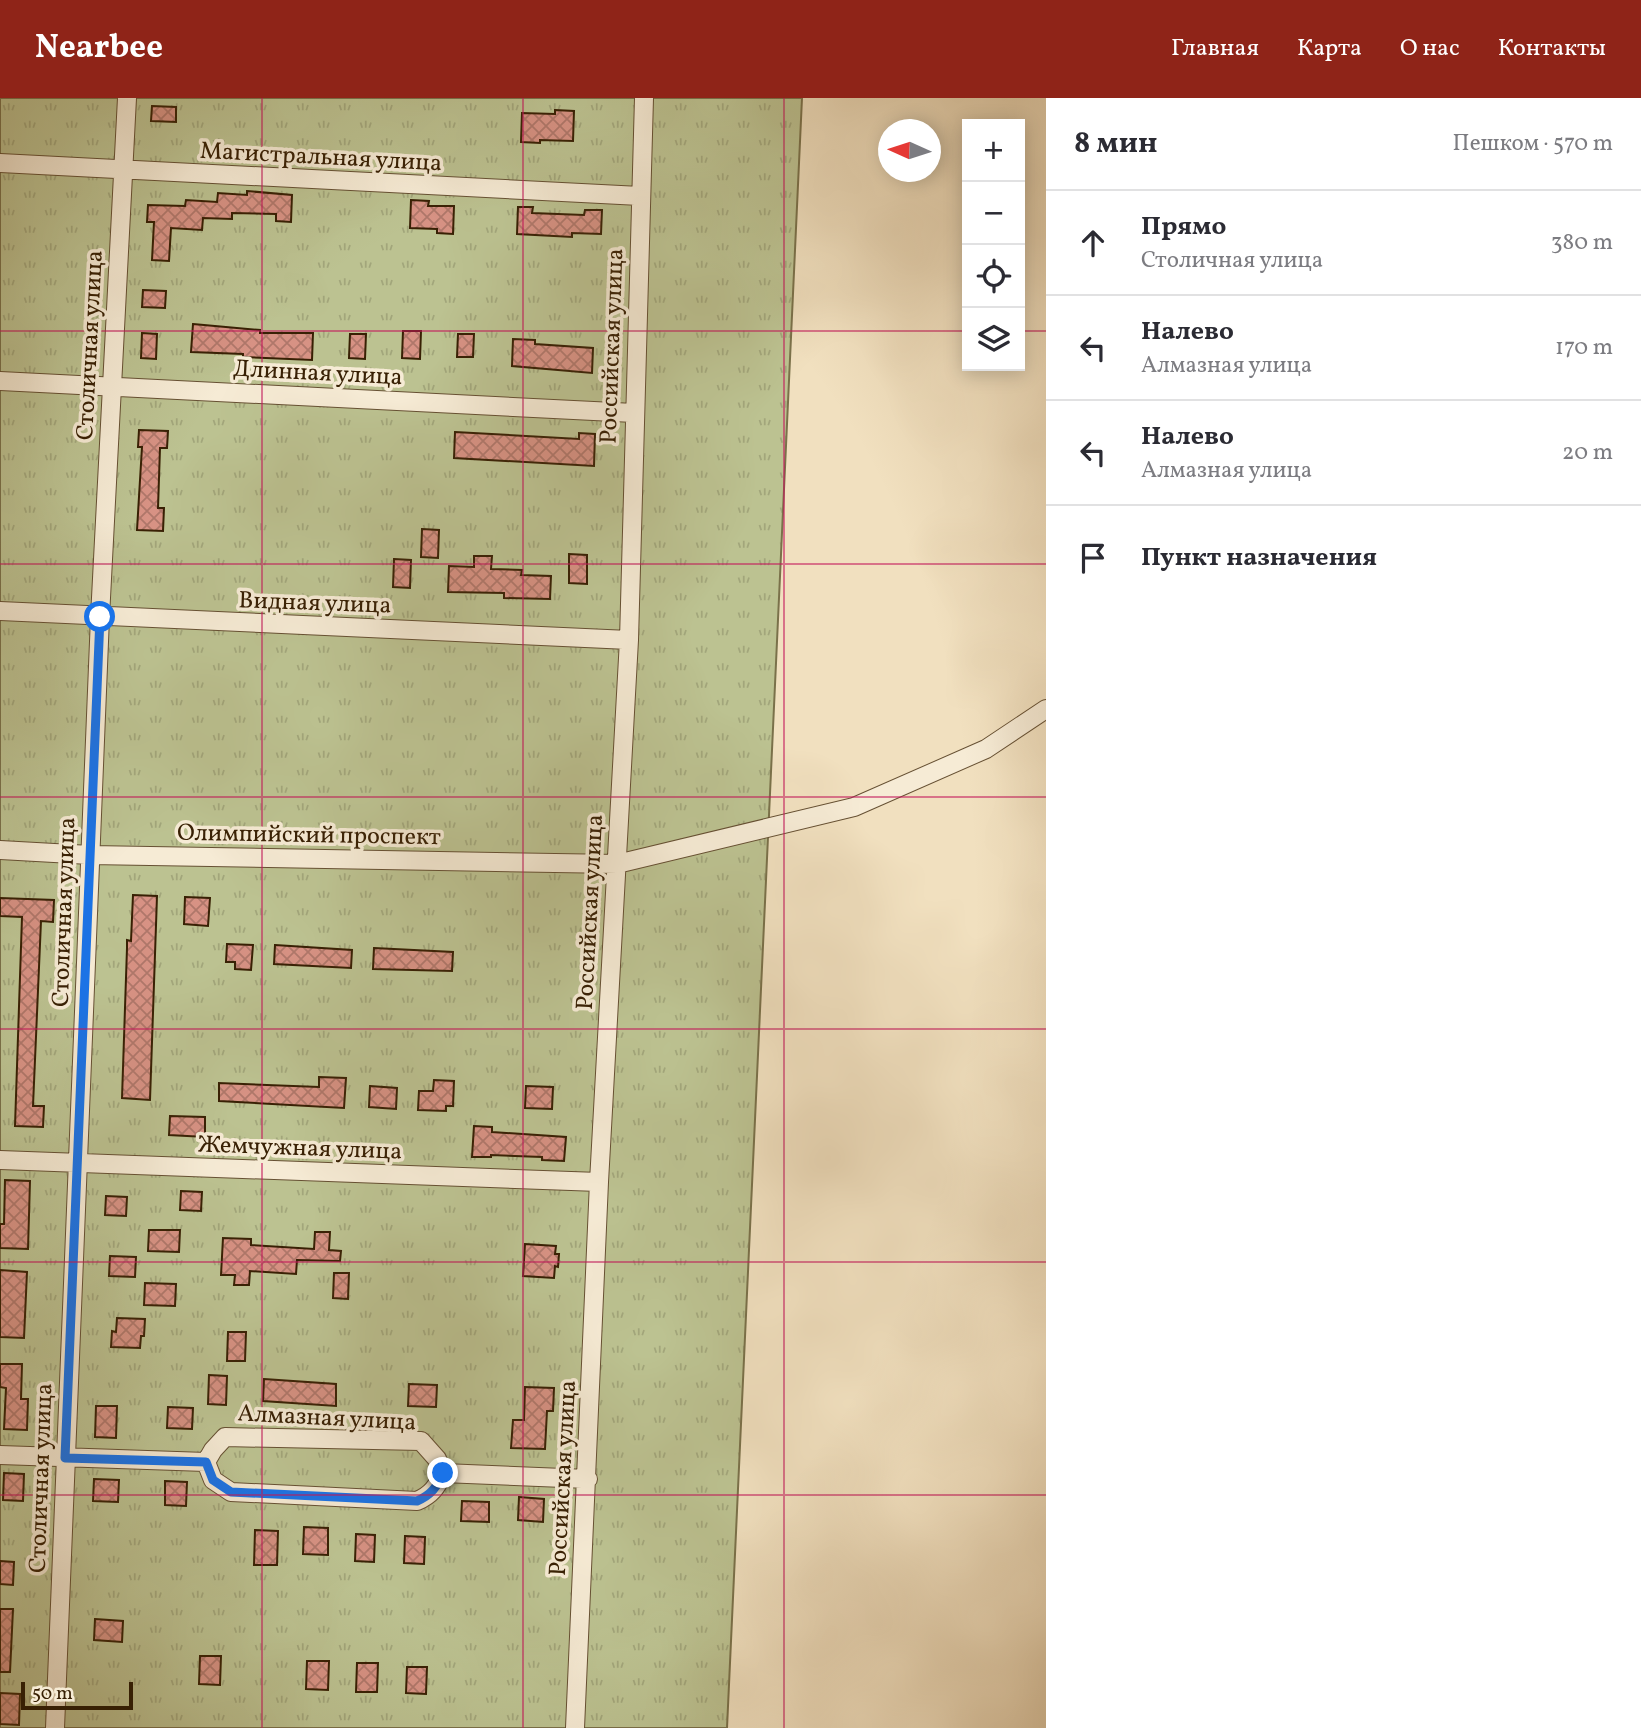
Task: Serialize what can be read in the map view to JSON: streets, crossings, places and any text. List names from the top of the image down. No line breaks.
{"streets":{"street":["Магистральная улица","Столичная улица","Российская улица","Длинная улица","Видная улица","Олимпийский проспект","Жемчужная улица","Алмазная улица"]},"crossings":[["Магистральная улица","Столичная улица"],["Магистральная улица","Российская улица"],["Столичная улица","Длинная улица"],["Столичная улица","Видная улица"],["Столичная улица","Олимпийский проспект"],["Столичная улица","Жемчужная улица"],["Российская улица","Длинная улица"],["Российская улица","Видная улица"],["Российская улица","Олимпийский проспект"],["Российская улица","Жемчужная улица"]],"scale_bar":"50 m","north":"left","page":{"header":"Nearbee","nav":["Главная","Карта","О нас","Контакты"],"heading":["8 мин","Пешком · 570 m"],"map_buttons":["+","−"],"list":[["Прямо","Столичная улица","380 m"],["Налево","Алмазная улица","170 m"],["Налево","Алмазная улица","20 m"],"Пункт назначения"],"scale":"50 m"}}
